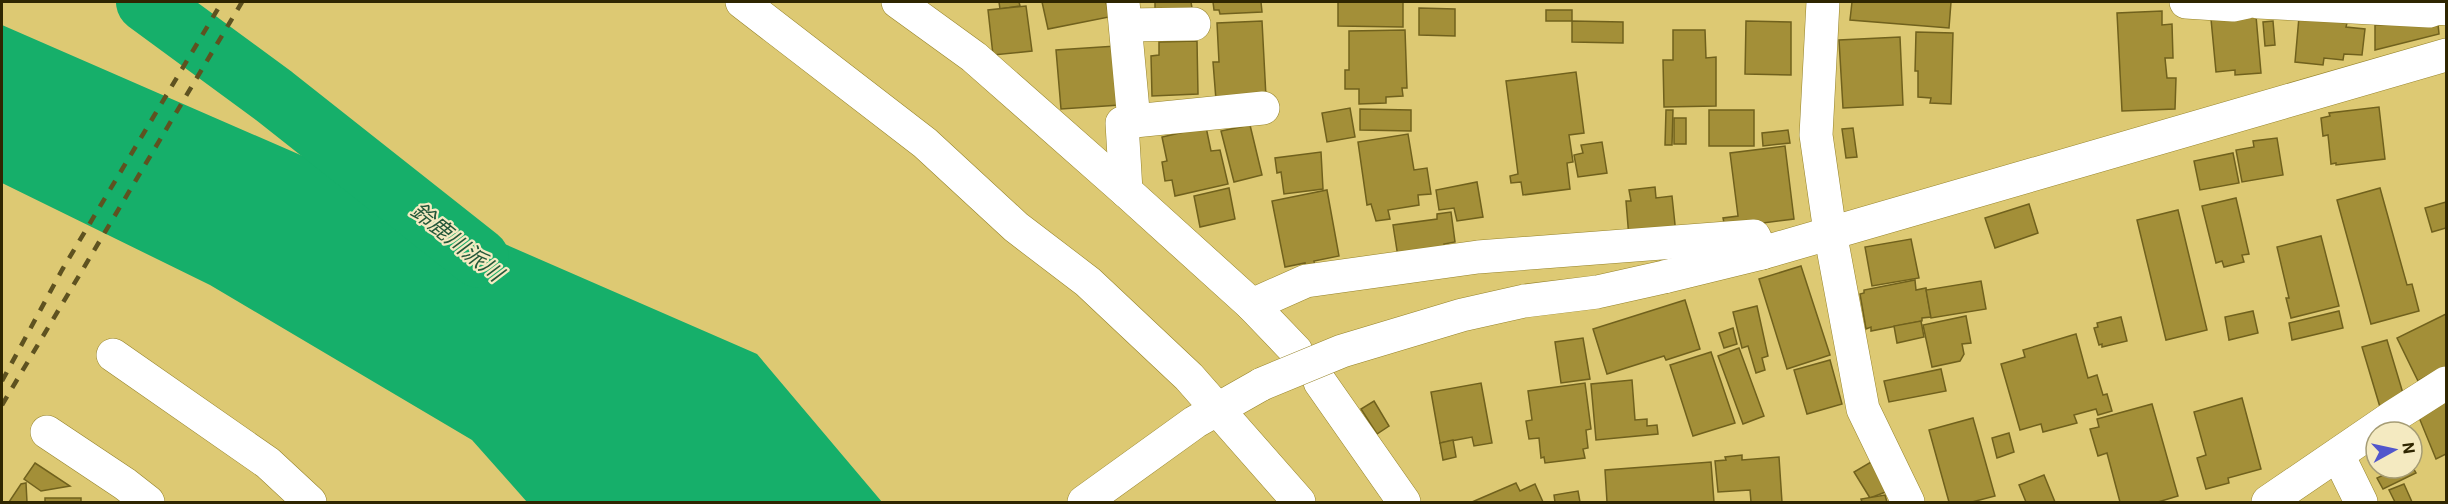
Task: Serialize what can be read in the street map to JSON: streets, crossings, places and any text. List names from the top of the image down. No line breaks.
{"water":["鈴鹿川派川"],"north":"right"}
